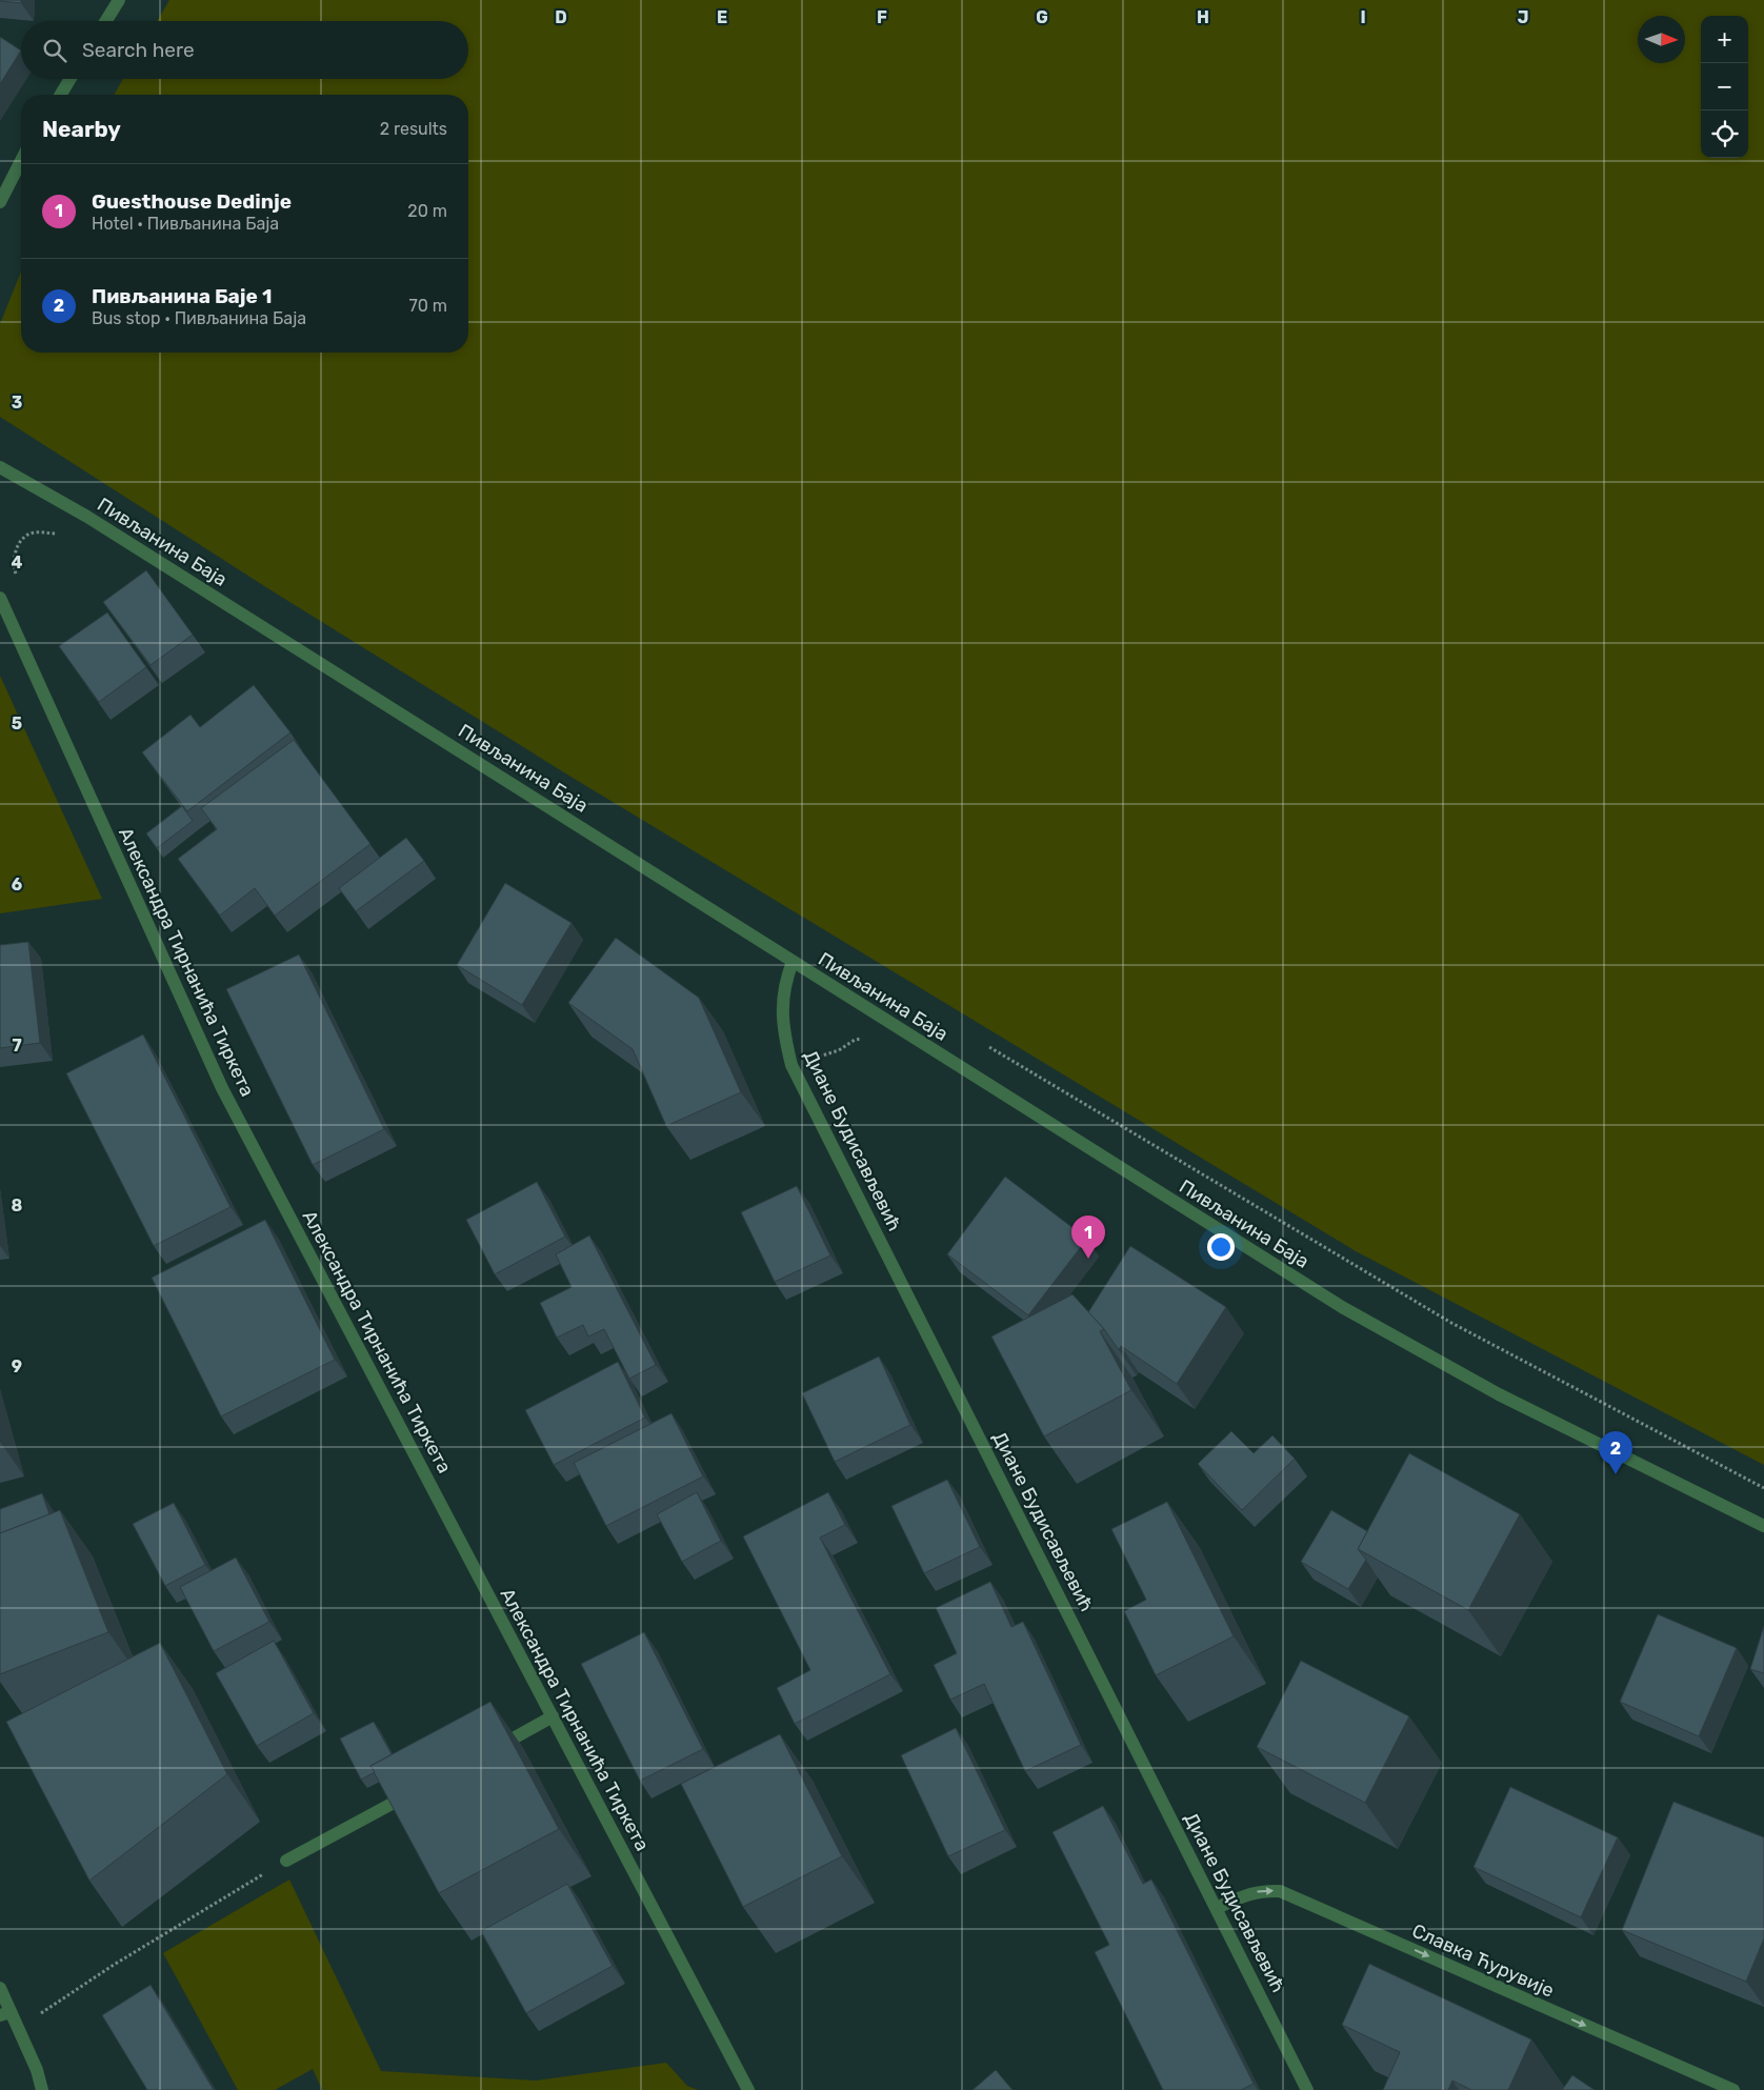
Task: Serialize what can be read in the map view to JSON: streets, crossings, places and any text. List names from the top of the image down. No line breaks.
{"streets":{"street":["Пивљанина Баја","Александра Тирнанића Тиркета","Диане Будисављевић","Славка Ћурувије"]},"crossings":[["Пивљанина Баја","Диане Будисављевић"],["Диане Будисављевић","Славка Ћурувије"]],"one_way":["Славка Ћурувије"],"north":"right","page":{"map_buttons":["+","−"],"search":"Search here","heading":["Nearby","2 results"],"list":[{"mark":"1","name":"Guesthouse Dedinje","note":"Hotel · Пивљанина Баја","value":"20 m"},{"mark":"2","name":"Пивљанина Баје 1","note":"Bus stop · Пивљанина Баја","value":"70 m"}],"pins":["1","2"]},"grid":{"columns":["D","E","F","G","H","I","J"],"rows":["3","4","5","6","7","8","9"]}}
